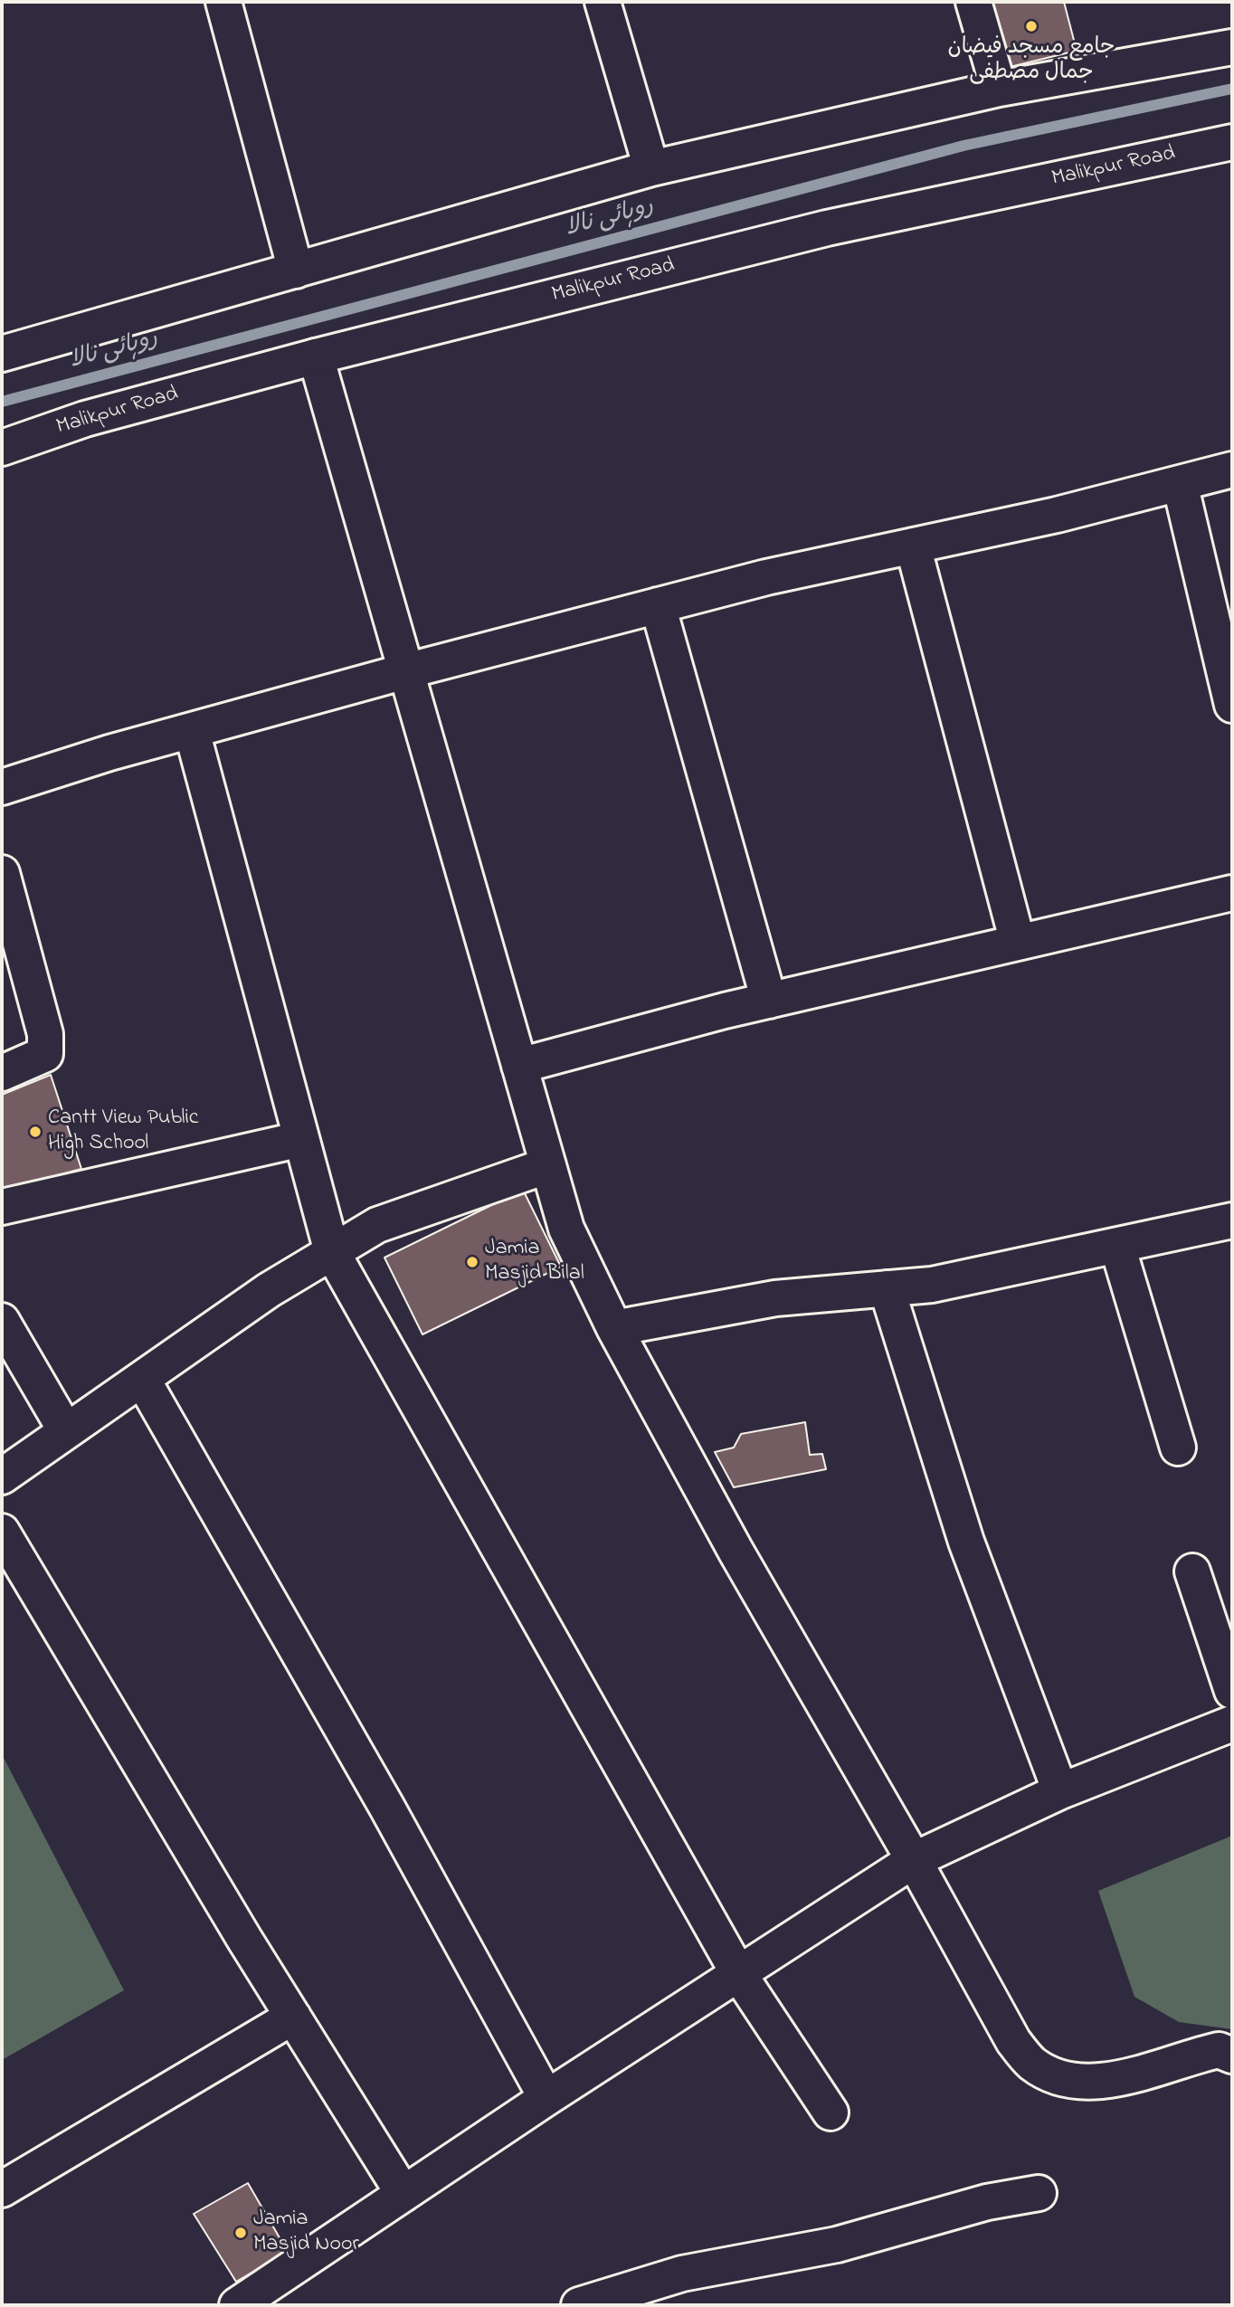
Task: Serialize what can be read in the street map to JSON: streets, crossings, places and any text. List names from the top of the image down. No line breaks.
{"streets":{"street":["Malikpur Road"]},"water":["روہائی نالا"],"places":["جامع مسجد فیضان جمال مصطفی","Cantt View Public High School","Jamia Masjid Bilal","Jamia Masjid Noor"]}
